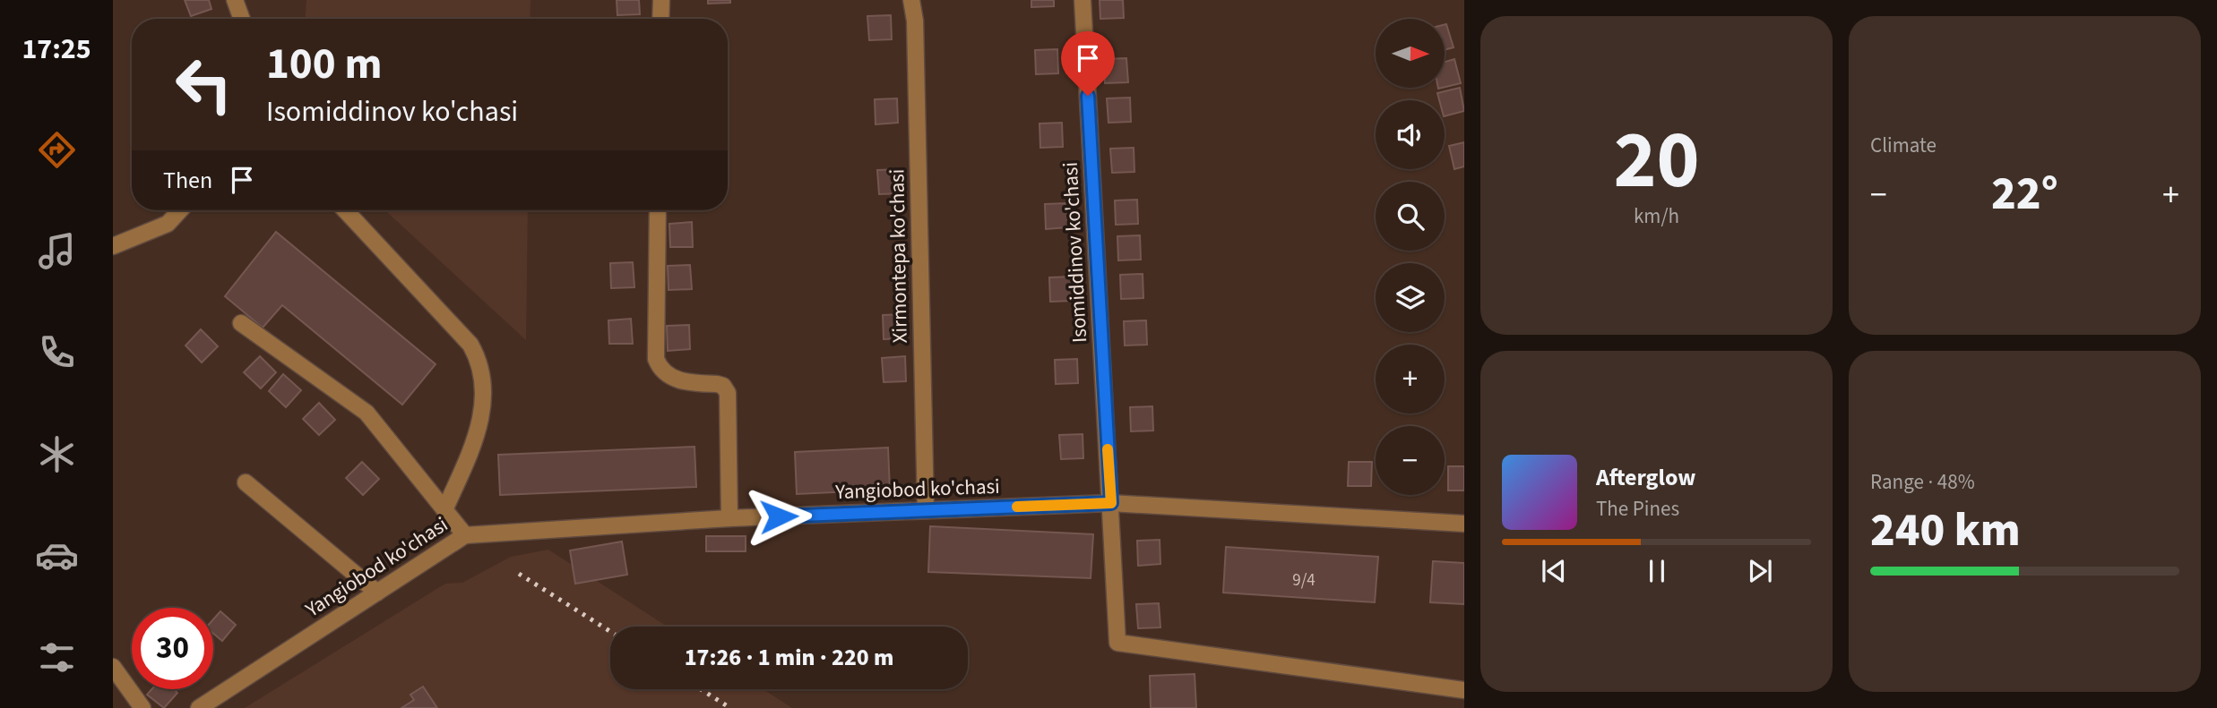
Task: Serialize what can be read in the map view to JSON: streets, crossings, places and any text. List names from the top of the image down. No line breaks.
{"streets":{"street":["Isomiddinov ko'chasi","Xirmontepa ko'chasi","Yangiobod ko'chasi"]},"crossings":[["Isomiddinov ko'chasi","Yangiobod ko'chasi"],["Xirmontepa ko'chasi","Yangiobod ko'chasi"]],"house_numbers":["9/4"],"north":"right","page":{"tabs":"17:25","tile":[["20","km/h"],"Climate",["Range · 48%","240 km"]],"map_buttons":["+","−"],"turn":["100 m","Isomiddinov ko'chasi"],"then":"Then","heat":["−","22°","+"],"song":["Afterglow","The Pines"],"limit":"30","trip":"17:26 · 1 min · 220 m"}}
